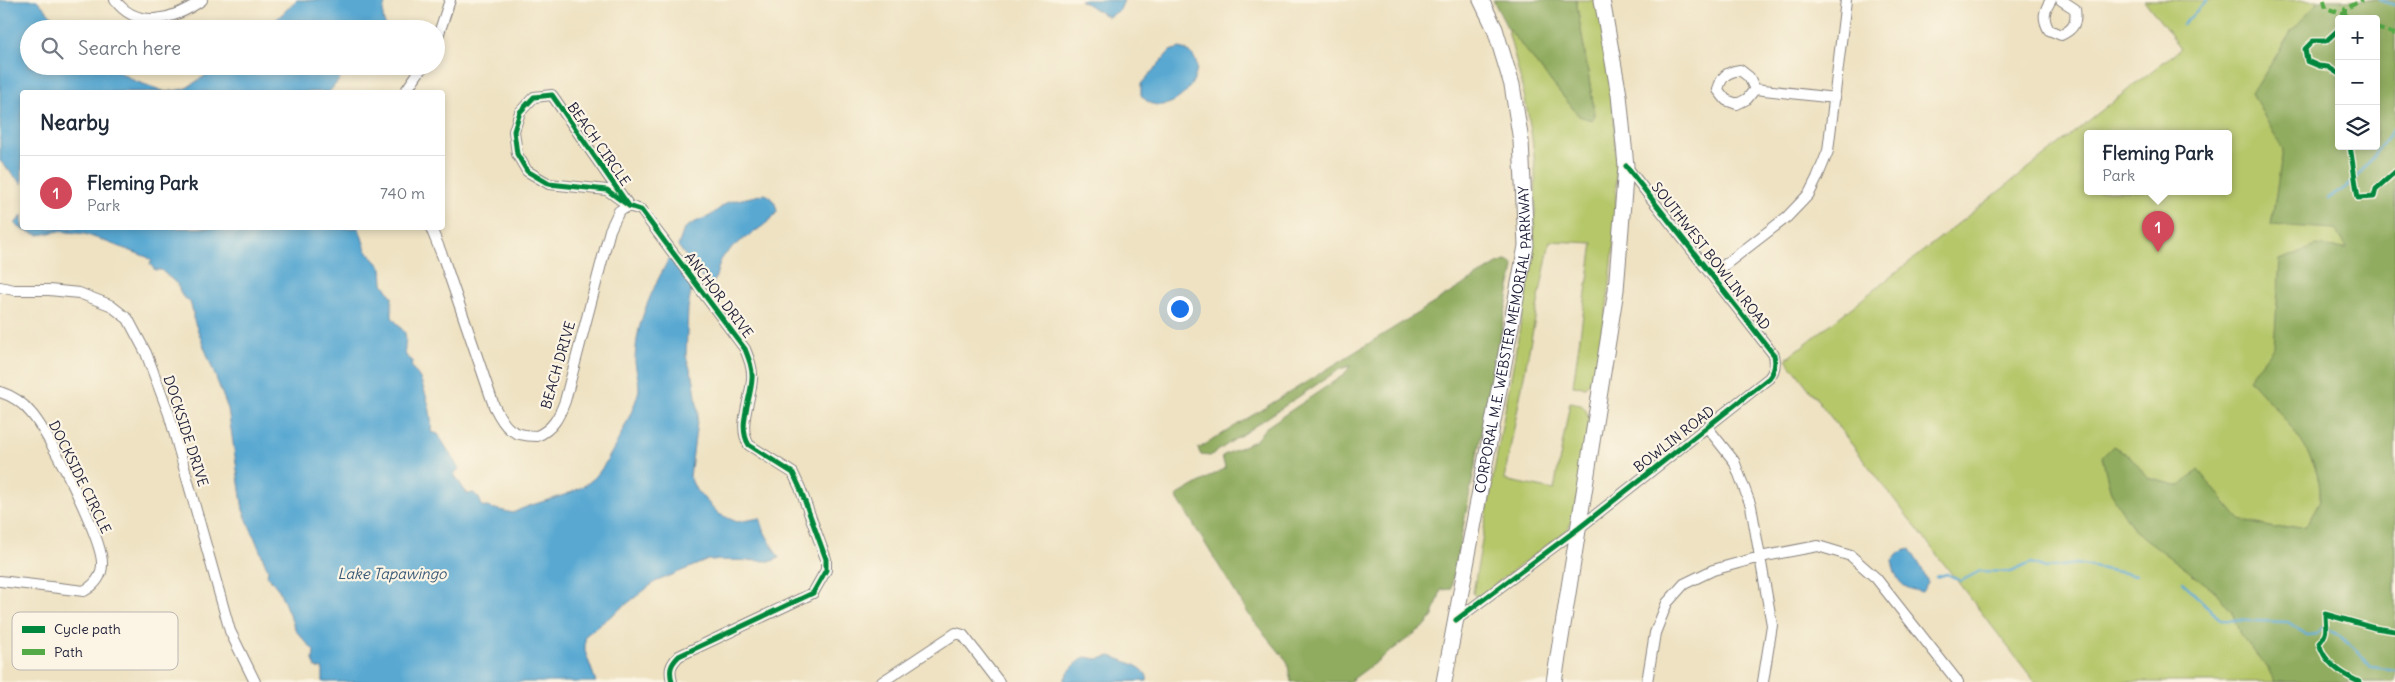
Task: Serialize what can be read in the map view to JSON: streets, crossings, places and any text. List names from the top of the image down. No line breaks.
{"streets":{"main road":["CORPORAL M.E. WEBSTER MEMORIAL PARKWAY"],"street":["BEACH CIRCLE","SOUTHWEST BOWLIN ROAD","ANCHOR DRIVE","BEACH DRIVE","DOCKSIDE DRIVE","BOWLIN ROAD","DOCKSIDE CIRCLE"]},"crossings":[["BEACH CIRCLE","ANCHOR DRIVE"],["BEACH CIRCLE","BEACH DRIVE"],["SOUTHWEST BOWLIN ROAD","BOWLIN ROAD"],["ANCHOR DRIVE","BEACH DRIVE"],["CORPORAL M.E. WEBSTER MEMORIAL PARKWAY","BOWLIN ROAD"]],"water":["Lake Tapawingo"],"legend":["Cycle path","Path"],"page":{"map_buttons":["+","−"],"search":"Search here","heading":"Nearby","popup":["Fleming Park","Park"],"list":[{"mark":"1","name":"Fleming Park","note":"Park","value":"740 m"}],"pins":"1"}}
